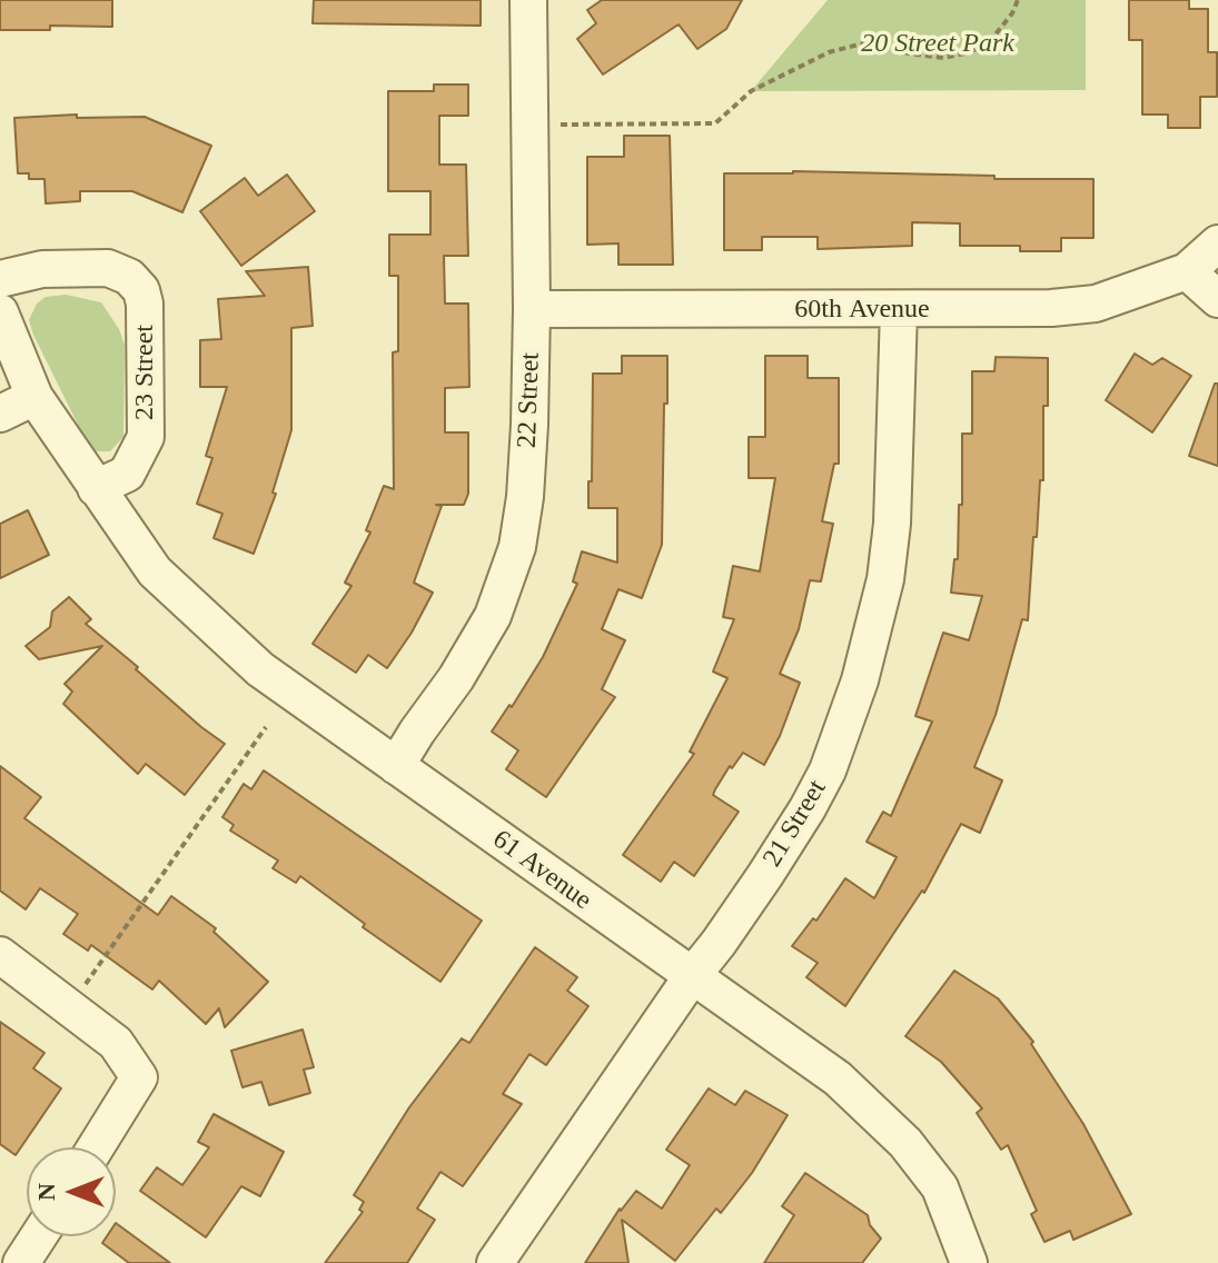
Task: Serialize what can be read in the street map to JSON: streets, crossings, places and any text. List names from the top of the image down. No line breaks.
{"streets":{"street":["60th Avenue","23 Street","22 Street","21 Street","61 Avenue"]},"crossings":[["60th Avenue","22 Street"],["60th Avenue","21 Street"],["23 Street","61 Avenue"],["22 Street","61 Avenue"],["21 Street","61 Avenue"]],"parks":["20 Street Park"],"north":"left"}
